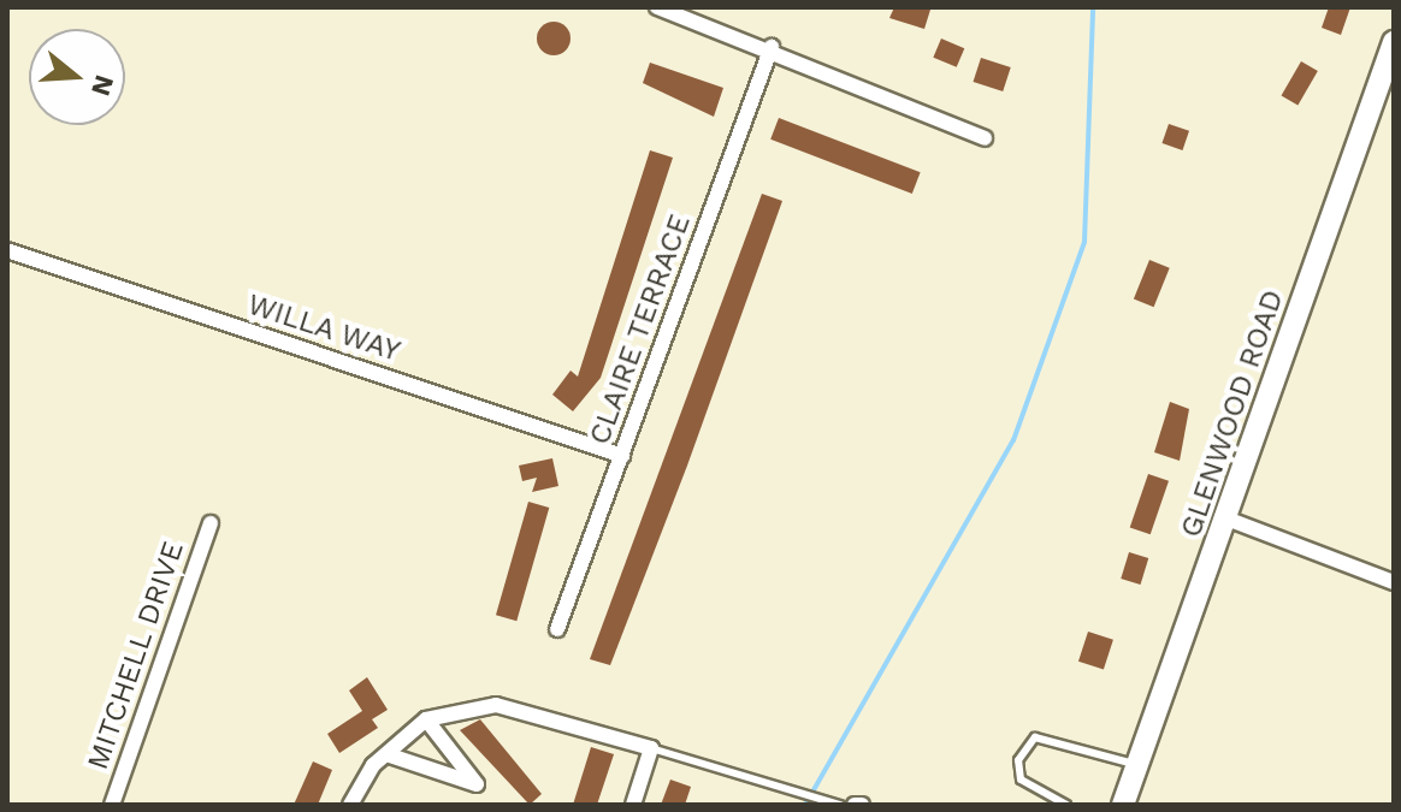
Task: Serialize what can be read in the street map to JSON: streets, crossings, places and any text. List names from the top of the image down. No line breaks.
{"streets":{"main road":["GLENWOOD ROAD"],"street":["WILLA WAY","CLAIRE TERRACE","MITCHELL DRIVE"]},"crossings":[["WILLA WAY","CLAIRE TERRACE"]],"north":"right"}
